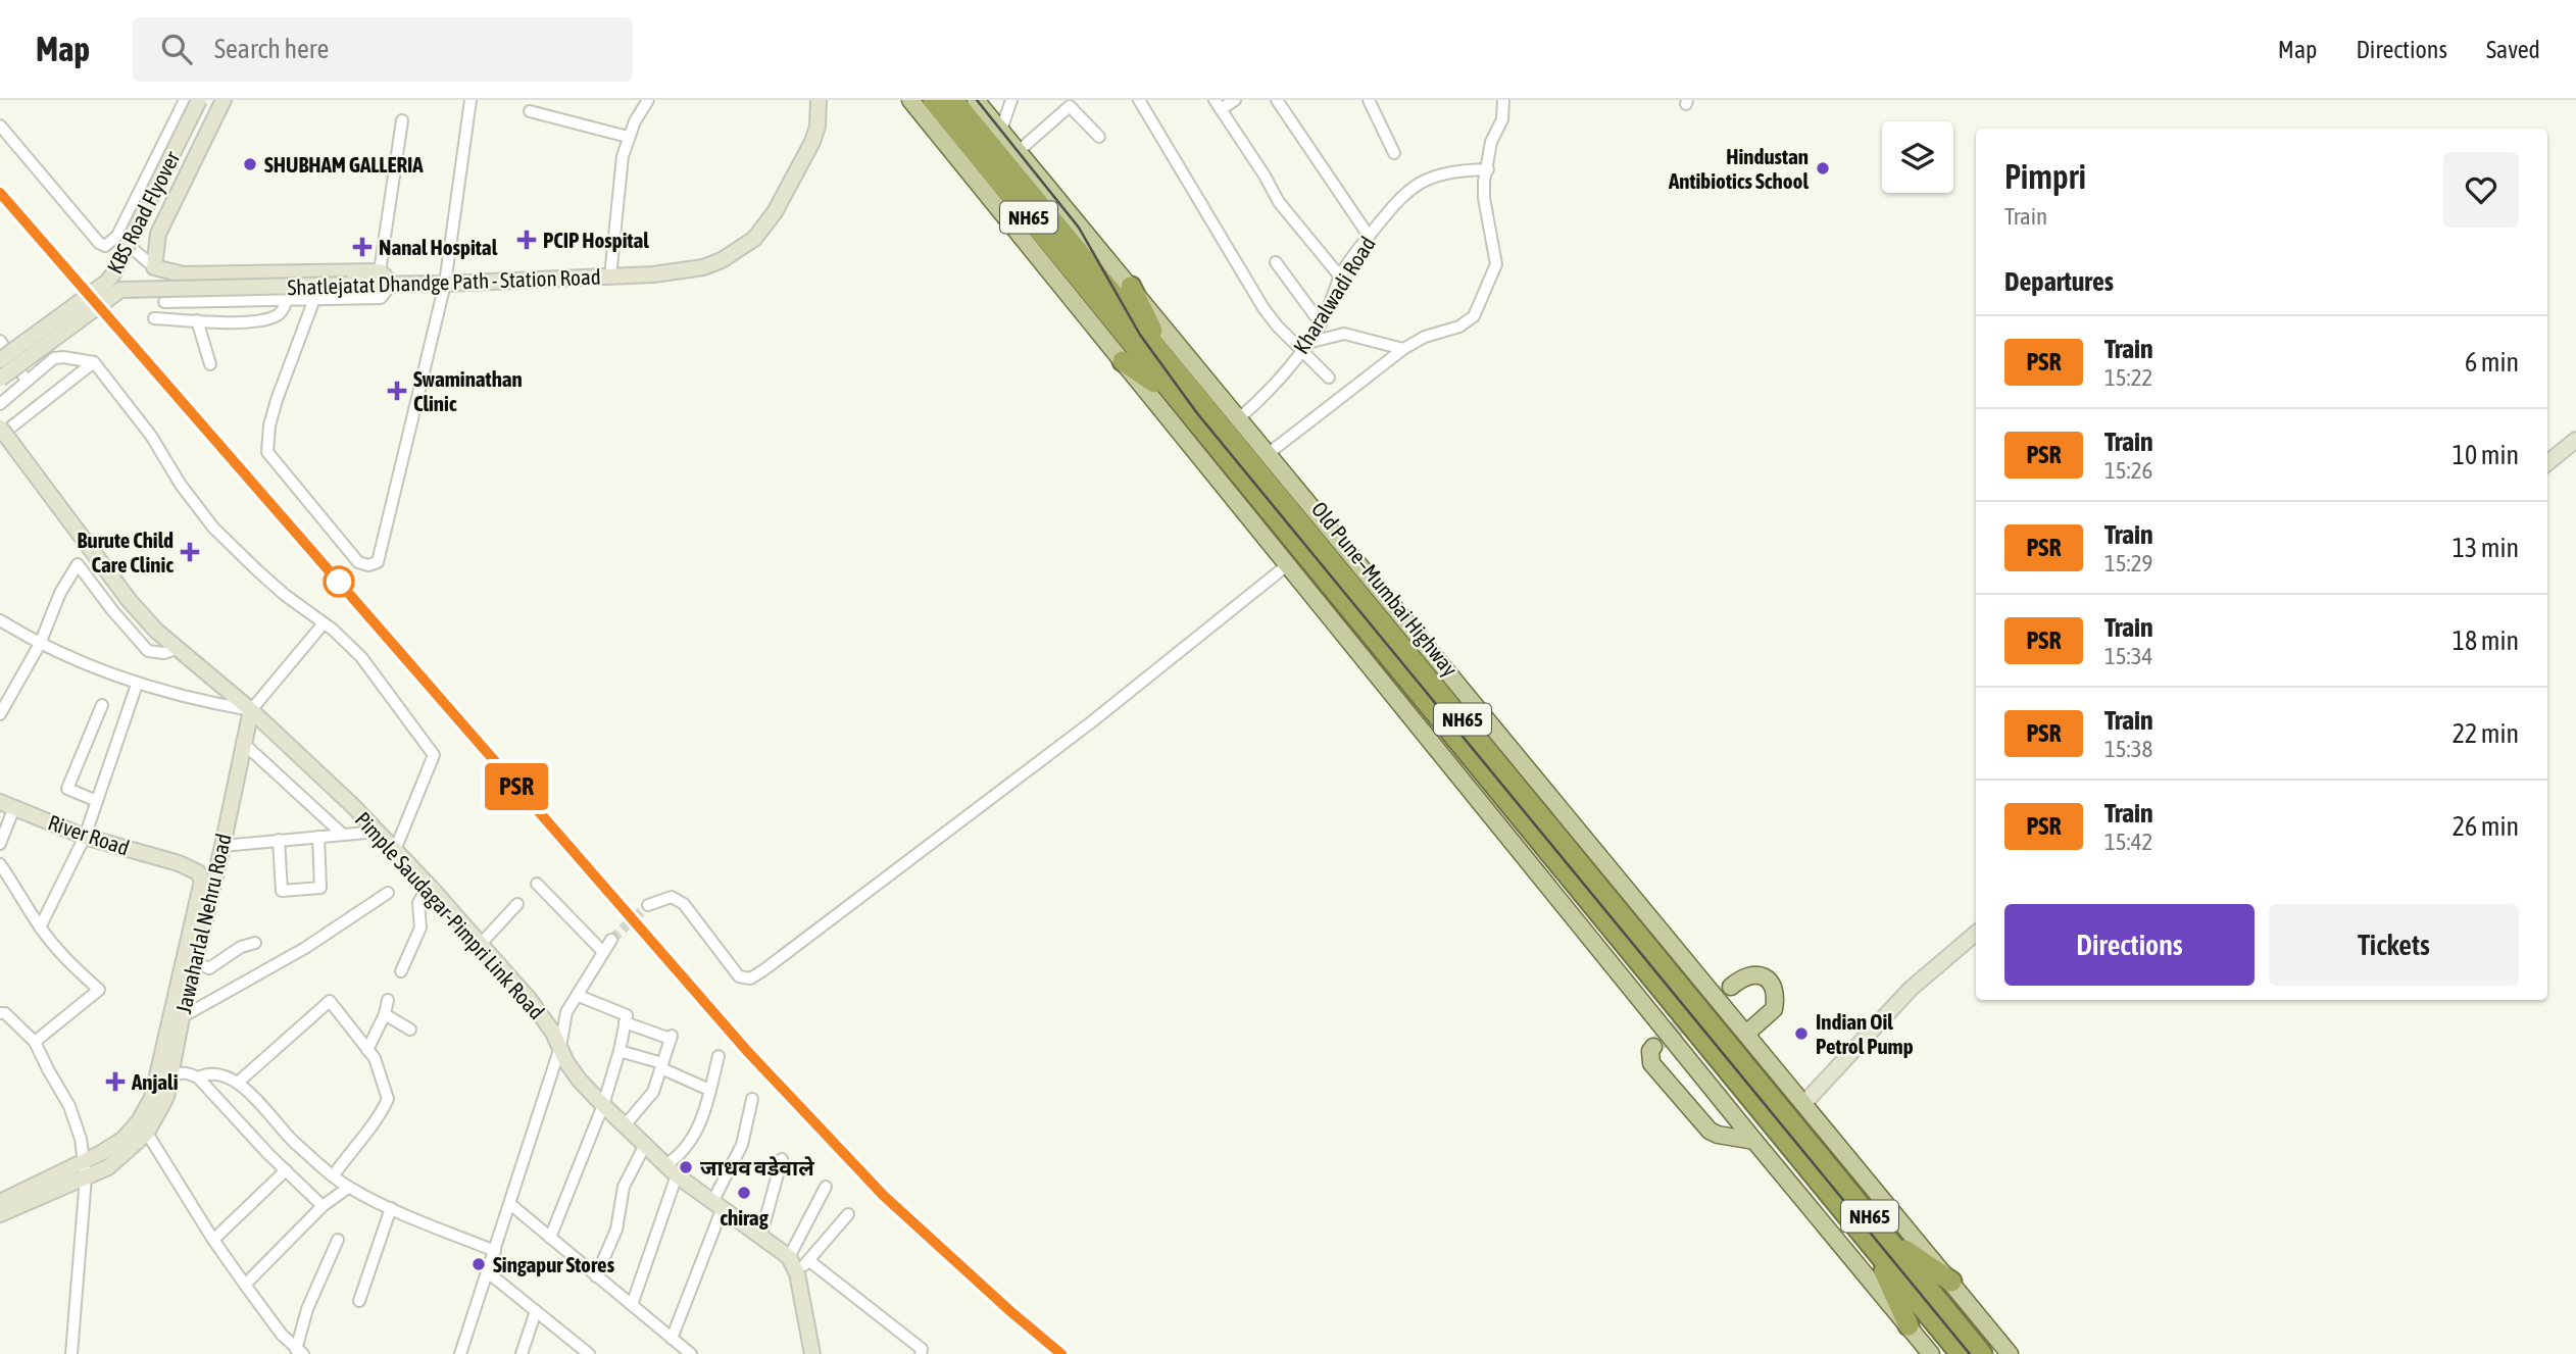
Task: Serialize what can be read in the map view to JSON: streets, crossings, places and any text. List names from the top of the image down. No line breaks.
{"streets":{"highway":["NH65","Old Pune–Mumbai Highway"],"street":["KBS Road Flyover","Shatlejatat Dhandge Path - Station Road","Kharalwadi Road","River Road","Pimple Saudagar-Pimpri Link Road","Jawaharlal Nehru Road"]},"crossings":[["NH65","Old Pune–Mumbai Highway"],["River Road","Jawaharlal Nehru Road"],["Pimple Saudagar-Pimpri Link Road","Jawaharlal Nehru Road"]],"places":{"other":["SHUBHAM GALLERIA","Hindustan Antibiotics School","Indian Oil Petrol Pump","जाधव वडेवाले","chirag","Singapur Stores"],"health":["PCIP Hospital","Nanal Hospital","Swaminathan Clinic","Burute Child Care Clinic","Anjali"]},"page":{"header":"Map","search":"Search here","nav":["Map","Directions","Saved"],"on_map":"PSR","heading":[["Pimpri","Train"],"Departures"],"list":[{"mark":"PSR","name":"Train","note":"15:22","value":"6 min"},{"mark":"PSR","name":"Train","note":"15:26","value":"10 min"},{"mark":"PSR","name":"Train","note":"15:29","value":"13 min"},{"mark":"PSR","name":"Train","note":"15:34","value":"18 min"},{"mark":"PSR","name":"Train","note":"15:38","value":"22 min"},{"mark":"PSR","name":"Train","note":"15:42","value":"26 min"}],"buttons":["Directions","Tickets"]}}
